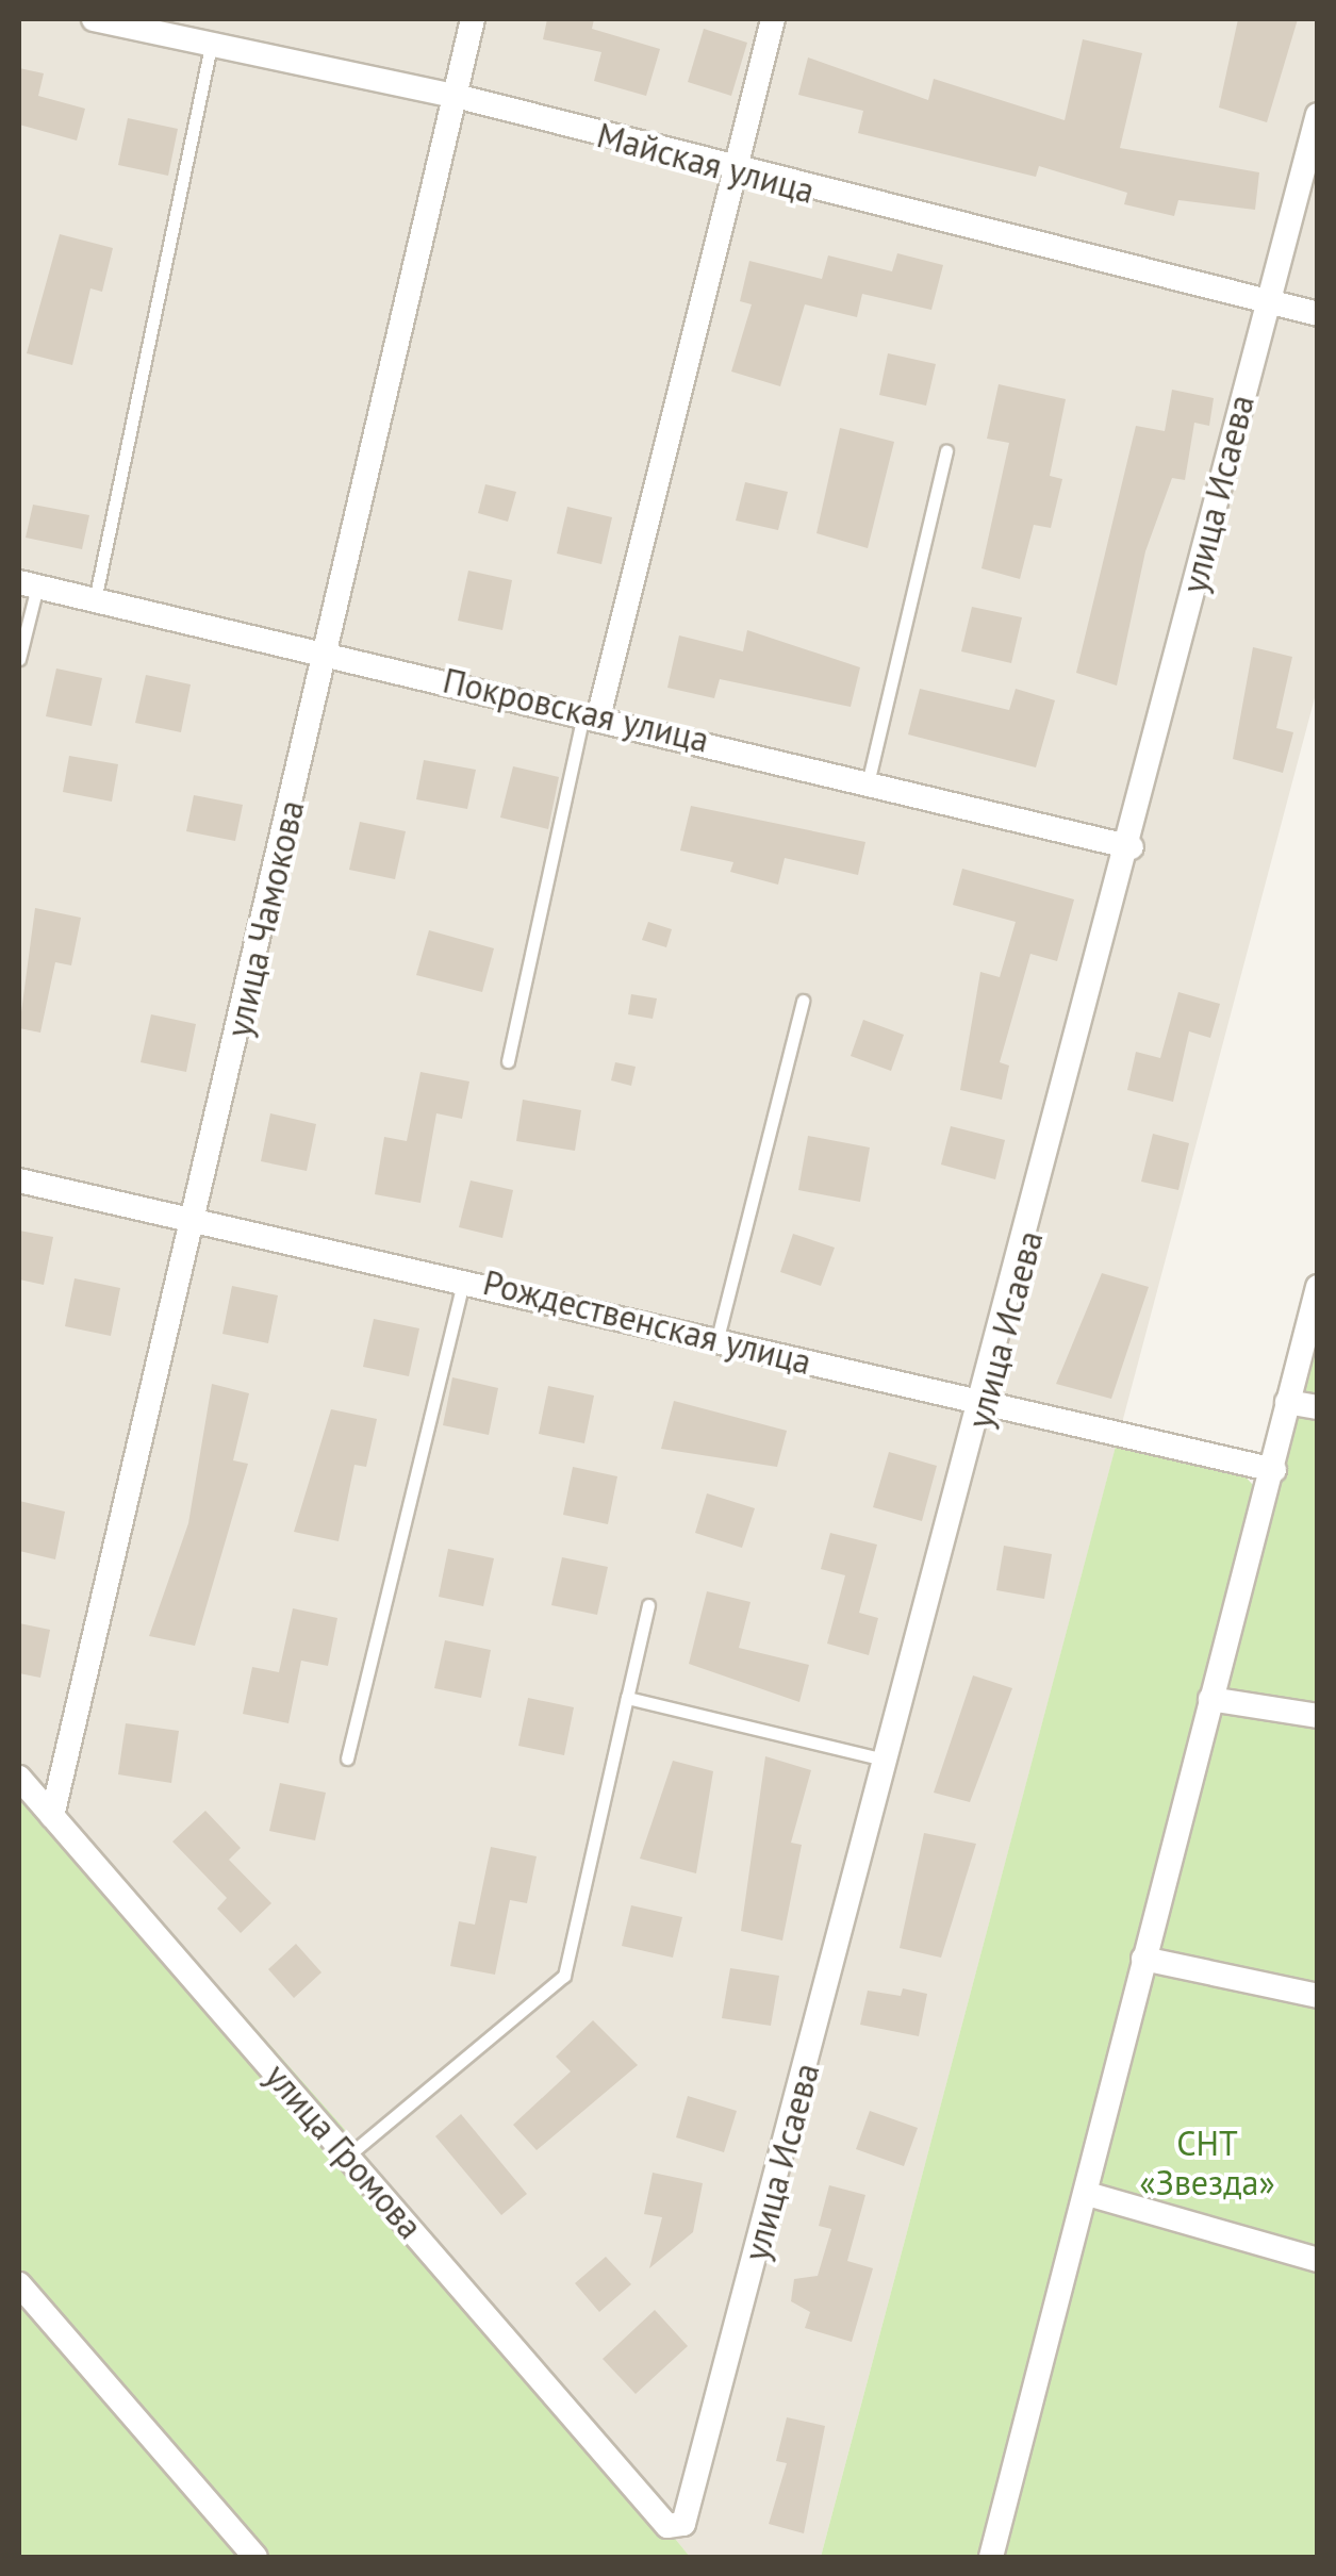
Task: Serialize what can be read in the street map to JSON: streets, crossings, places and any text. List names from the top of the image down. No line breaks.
{"streets":{"street":["Майская улица","улица Исаева","Покровская улица","улица Чамокова","Рождественская улица","улица Громова"]},"crossings":[["Майская улица","улица Исаева"],["Майская улица","улица Чамокова"],["улица Исаева","Покровская улица"],["улица Исаева","Рождественская улица"],["улица Исаева","улица Громова"],["Покровская улица","улица Чамокова"],["улица Чамокова","Рождественская улица"],["улица Чамокова","улица Громова"]],"parks":["СНТ «Звезда»"]}
